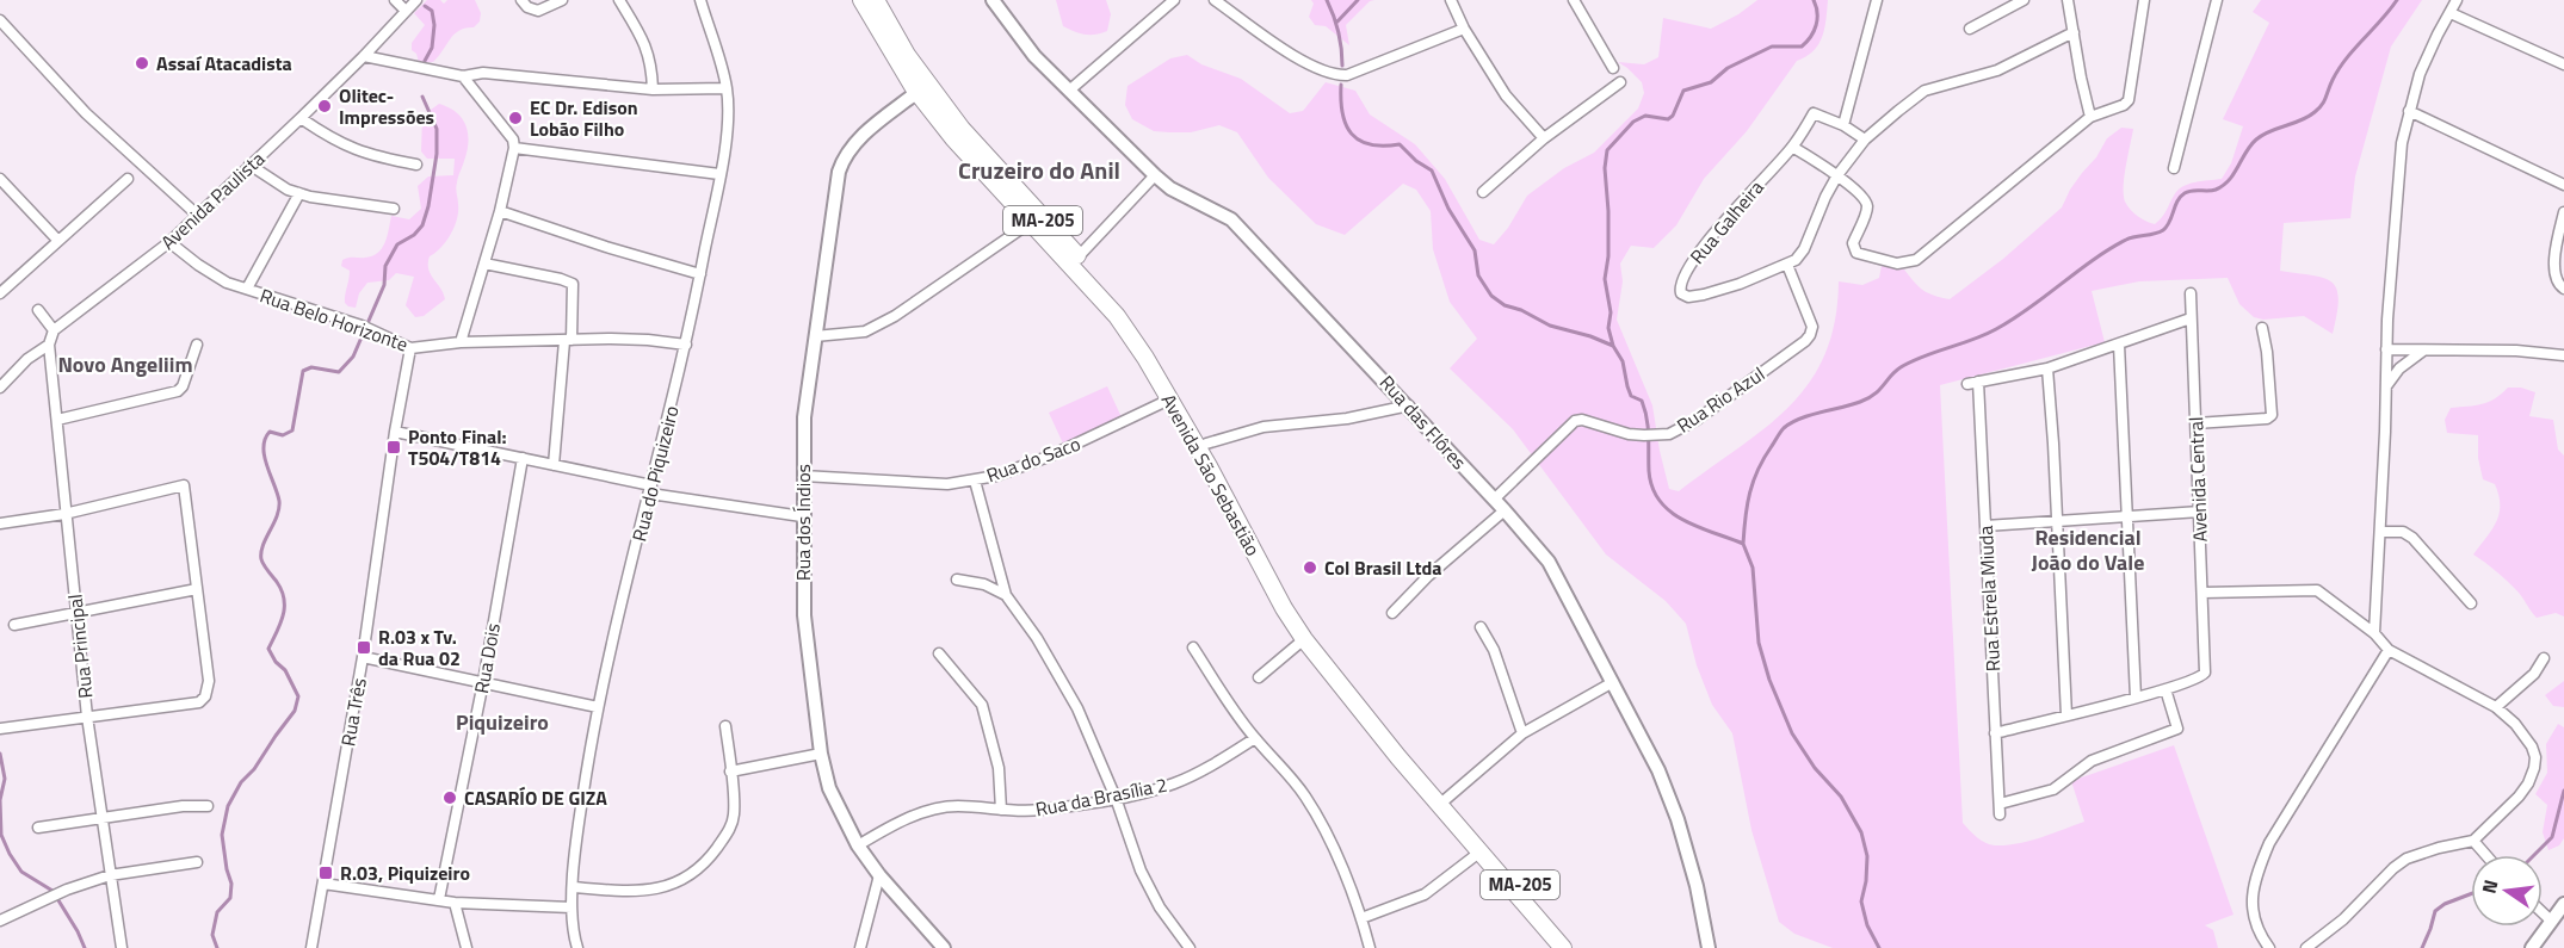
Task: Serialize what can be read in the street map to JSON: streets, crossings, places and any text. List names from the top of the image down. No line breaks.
{"streets":{"main road":["MA-205","Avenida São Sebastião"],"street":["Avenida Paulista","Rua Galheira","Rua Belo Horizonte","Rua Rio Azul","Rua das Flôres","Rua do Saco","Rua do Piquizeiro","Avenida Central","Rua dos Índios","Rua Estrela Miuda","Rua Principal","Rua Dois","Rua Três","Rua da Brasília 2"]},"crossings":[["Avenida Paulista","Rua Belo Horizonte"],["Rua Galheira","Rua Rio Azul"],["Rua Belo Horizonte","Rua do Piquizeiro"],["Rua Belo Horizonte","Rua Três"],["Rua Rio Azul","Rua das Flôres"],["Rua do Saco","Avenida São Sebastião"],["Rua do Saco","Rua dos Índios"],["Avenida São Sebastião","Rua dos Índios"],["Avenida Central","Rua Estrela Miuda"],["Rua dos Índios","Rua da Brasília 2"]],"districts":["Cruzeiro do Anil","Novo Angeliim","Residencial João do Vale","Piquizeiro"],"places":{"other":["Assaí Atacadista","Olitec- Impressões","EC Dr. Edison Lobão Filho","Col Brasil Ltda","CASARÍO DE GIZA"],"transit":["Ponto Final: T504/T814","R.03 x Tv. da Rua 02","R.03, Piquizeiro"]},"north":"left"}
